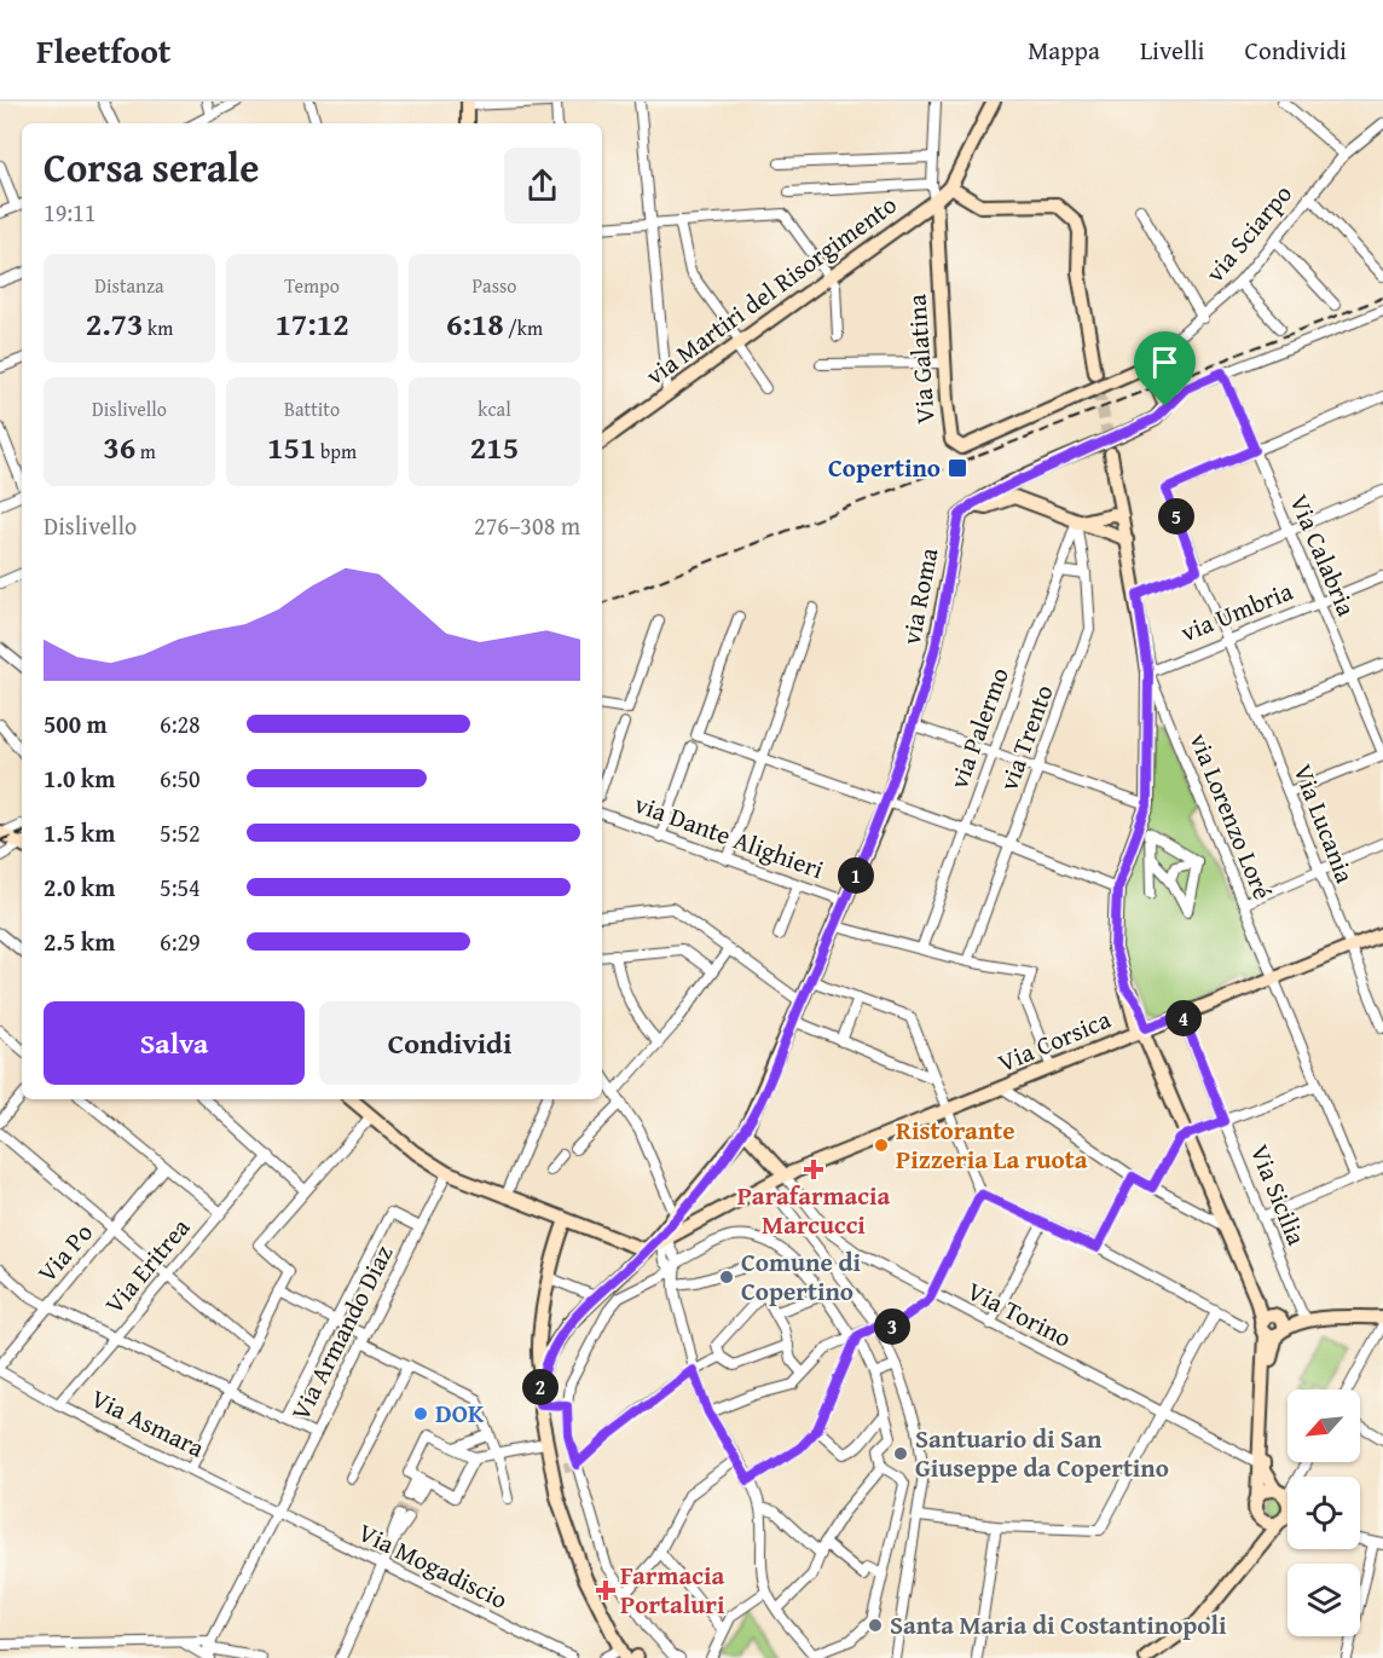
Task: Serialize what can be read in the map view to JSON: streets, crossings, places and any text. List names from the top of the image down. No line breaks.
{"streets":{"street":["via Sciarpo","via Martiri del Risorgimento","Via Galatina","Via Calabria","via Roma","via Umbria","via Palermo","via Trento","via Lorenzo Loré","Via Lucania","via Dante Alighieri","Via Corsica","Via Sicilia","Via Po","Via Eritrea","Via Torino","Via Armando Diaz","Via Asmara","Via Mogadiscio"]},"crossings":[["via Sciarpo","Via Galatina"],["via Martiri del Risorgimento","Via Galatina"],["Via Calabria","via Umbria"],["via Roma","via Dante Alighieri"],["via Roma","Via Corsica"],["via Umbria","via Lorenzo Loré"],["via Palermo","via Trento"],["via Lorenzo Loré","Via Corsica"],["Via Lucania","Via Corsica"],["Via Corsica","Via Sicilia"],["Via Corsica","Via Torino"],["Via Eritrea","Via Asmara"],["Via Armando Diaz","Via Asmara"],["Via Armando Diaz","Via Mogadiscio"],["Via Asmara","Via Mogadiscio"]],"places":{"transit":["Copertino"],"other":["Ristorante Pizzeria La ruota","Comune di Copertino","DOK","Santuario di San Giuseppe da Copertino","Santa Maria di Costantinopoli"],"health":["Parafarmacia Marcucci","Farmacia Portaluri"]},"north":"bottom left","page":{"header":"Fleetfoot","nav":["Mappa","Livelli","Condividi"],"heading":["Corsa serale","19:11"],"stats":[["Distanza","2.73 km"],["Tempo","17:12"],["Passo","6:18 /km"],["Dislivello","36 m"],["Battito","151 bpm"],["kcal","215"]],"chart":["Dislivello","276–308 m"],"pins":["5","1","4","3","2"],"list":[{"name":"500 m","note":"6:28"},{"name":"1.0 km","note":"6:50"},{"name":"1.5 km","note":"5:52"},{"name":"2.0 km","note":"5:54"},{"name":"2.5 km","note":"6:29"}],"buttons":["Salva","Condividi"]}}
